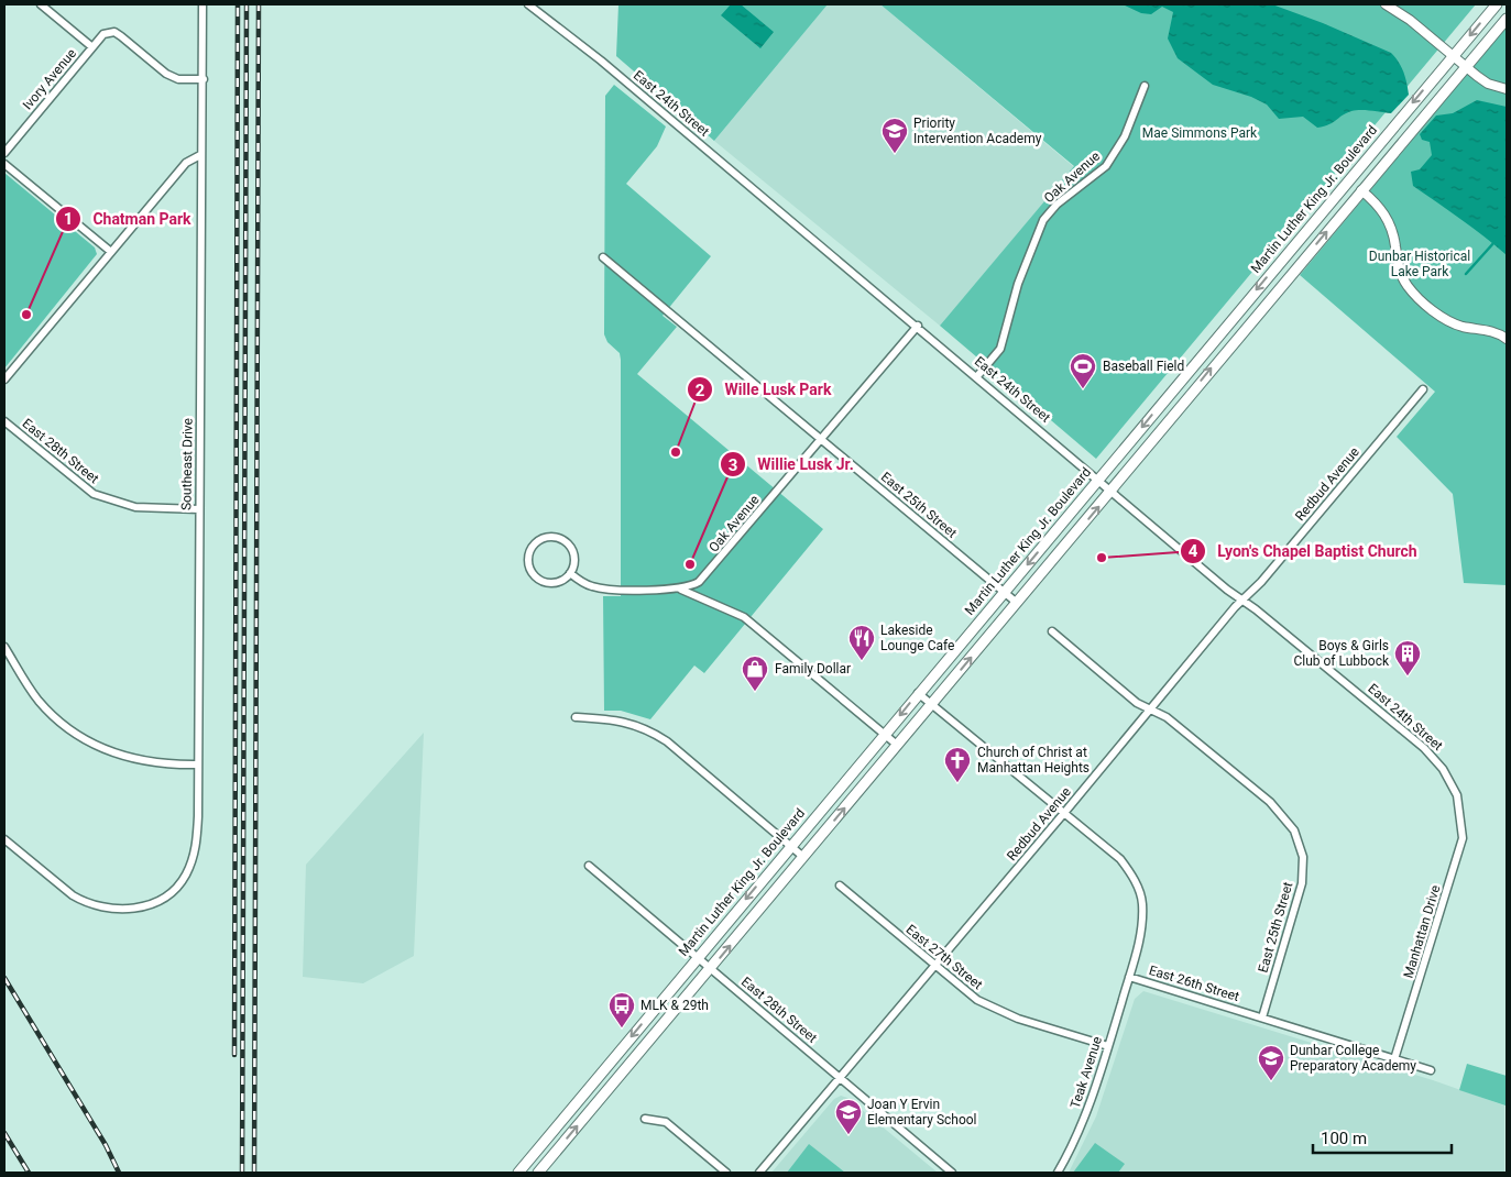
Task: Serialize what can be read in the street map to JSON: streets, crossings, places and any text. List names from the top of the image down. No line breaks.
{"streets":{"main road":["Martin Luther King Jr. Boulevard"],"street":["Ivory Avenue","East 24th Street","Oak Avenue","East 28th Street","Southeast Drive","Redbud Avenue","East 25th Street","Manhattan Drive","East 27th Street","East 26th Street","Teak Avenue"]},"crossings":[["East 24th Street","Oak Avenue"],["East 24th Street","Martin Luther King Jr. Boulevard"],["East 24th Street","Redbud Avenue"],["East 24th Street","Manhattan Drive"],["Oak Avenue","East 25th Street"],["Martin Luther King Jr. Boulevard","East 28th Street"],["Martin Luther King Jr. Boulevard","East 25th Street"],["Martin Luther King Jr. Boulevard","East 26th Street"],["East 28th Street","Southeast Drive"],["East 28th Street","Redbud Avenue"],["Redbud Avenue","East 25th Street"],["Redbud Avenue","East 27th Street"],["Redbud Avenue","East 26th Street"],["East 25th Street","East 26th Street"],["Manhattan Drive","East 26th Street"],["East 27th Street","Teak Avenue"],["East 26th Street","Teak Avenue"]],"parks":["Mae Simmons Park","Dunbar Historical Lake Park"],"places":{"school or university":["Priority Intervention Academy","Dunbar College Preparatory Academy","Joan Y Ervin Elementary School"],"other":["Chatman Park","Wille Lusk Park","Lyon's Chapel Baptist Church","Willie Lusk Jr."],"sports":["Baseball Field"],"restaurant":["Lakeside Lounge Cafe"],"building":["Boys & Girls Club of Lubbock"],"shop":["Family Dollar"],"church":["Church of Christ at Manhattan Heights"],"bus stop":["MLK & 29th"]},"scale_bar":"100 m"}
